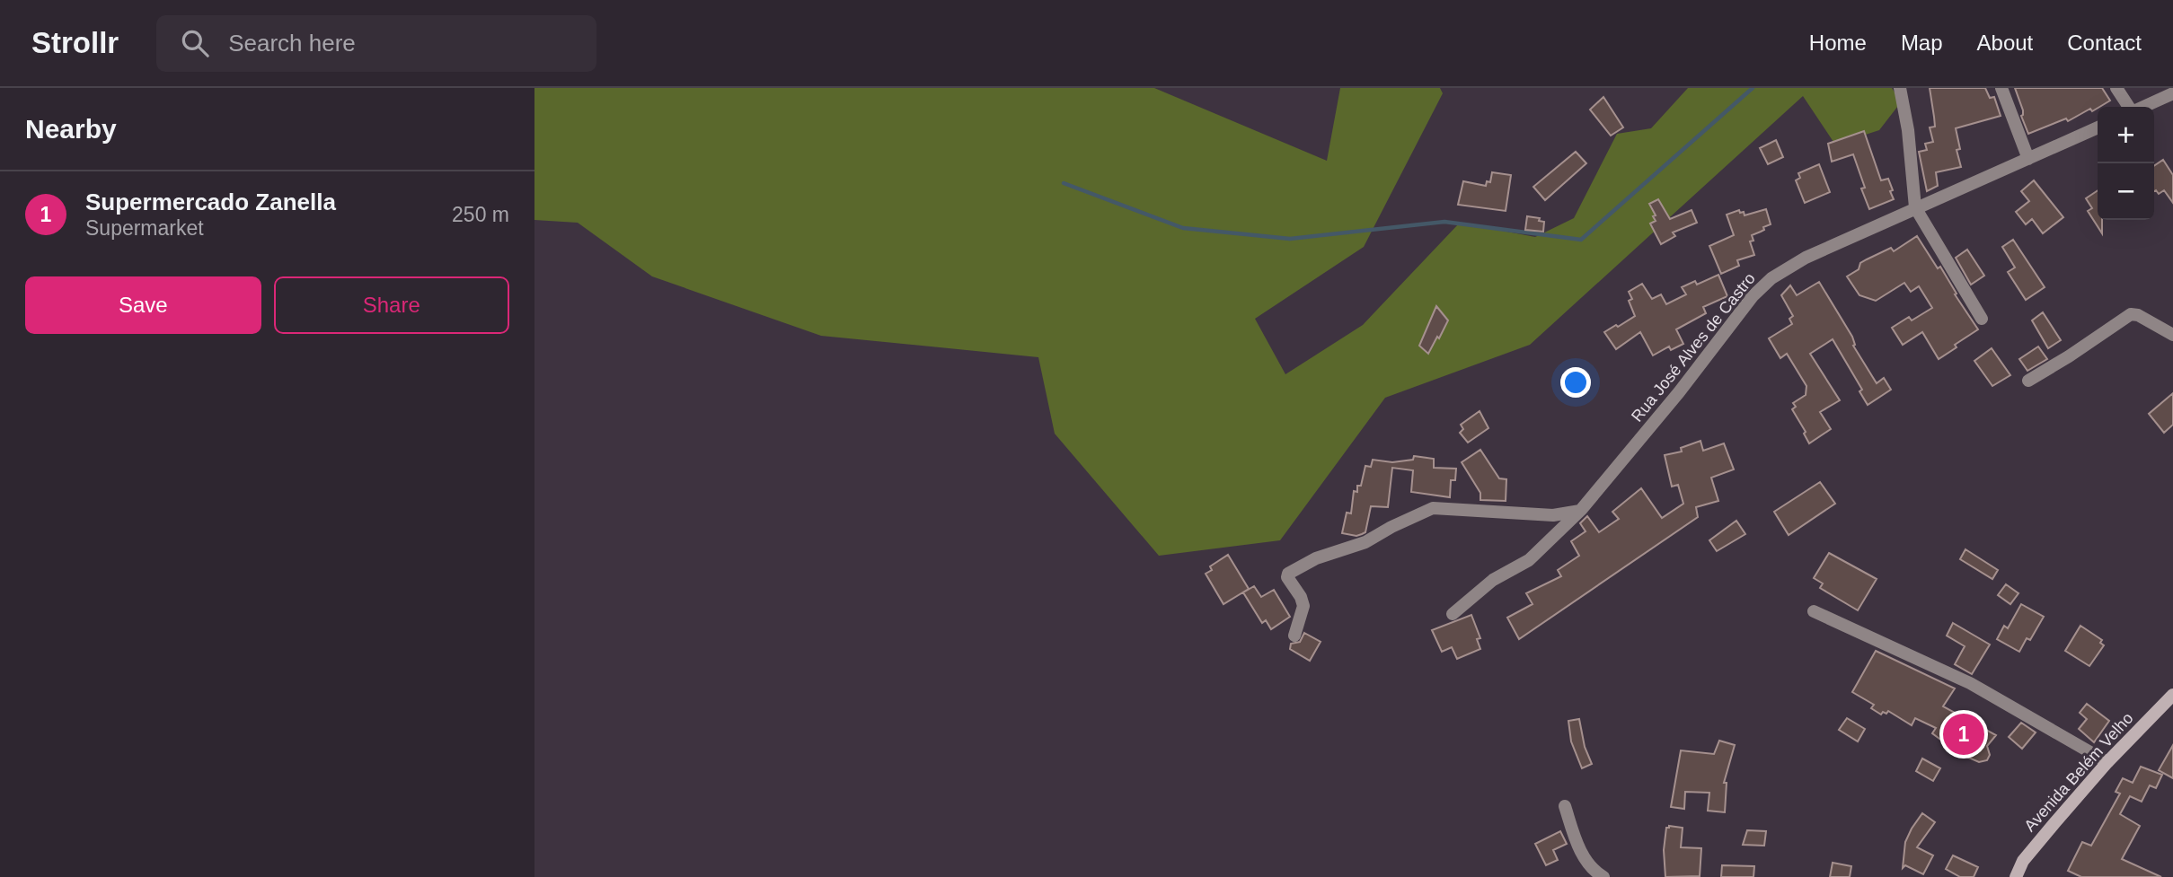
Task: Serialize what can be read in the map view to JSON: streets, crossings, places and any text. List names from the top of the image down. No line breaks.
{"streets":{"main road":["Avenida Belém Velho"],"street":["Rua José Alves de Castro"]},"page":{"header":"Strollr","search":"Search here","nav":["Home","Map","About","Contact"],"heading":"Nearby","map_buttons":["+","−"],"list":[{"mark":"1","name":"Supermercado Zanella","note":"Supermarket","value":"250 m"}],"buttons":["Save","Share"],"pins":"1"}}
